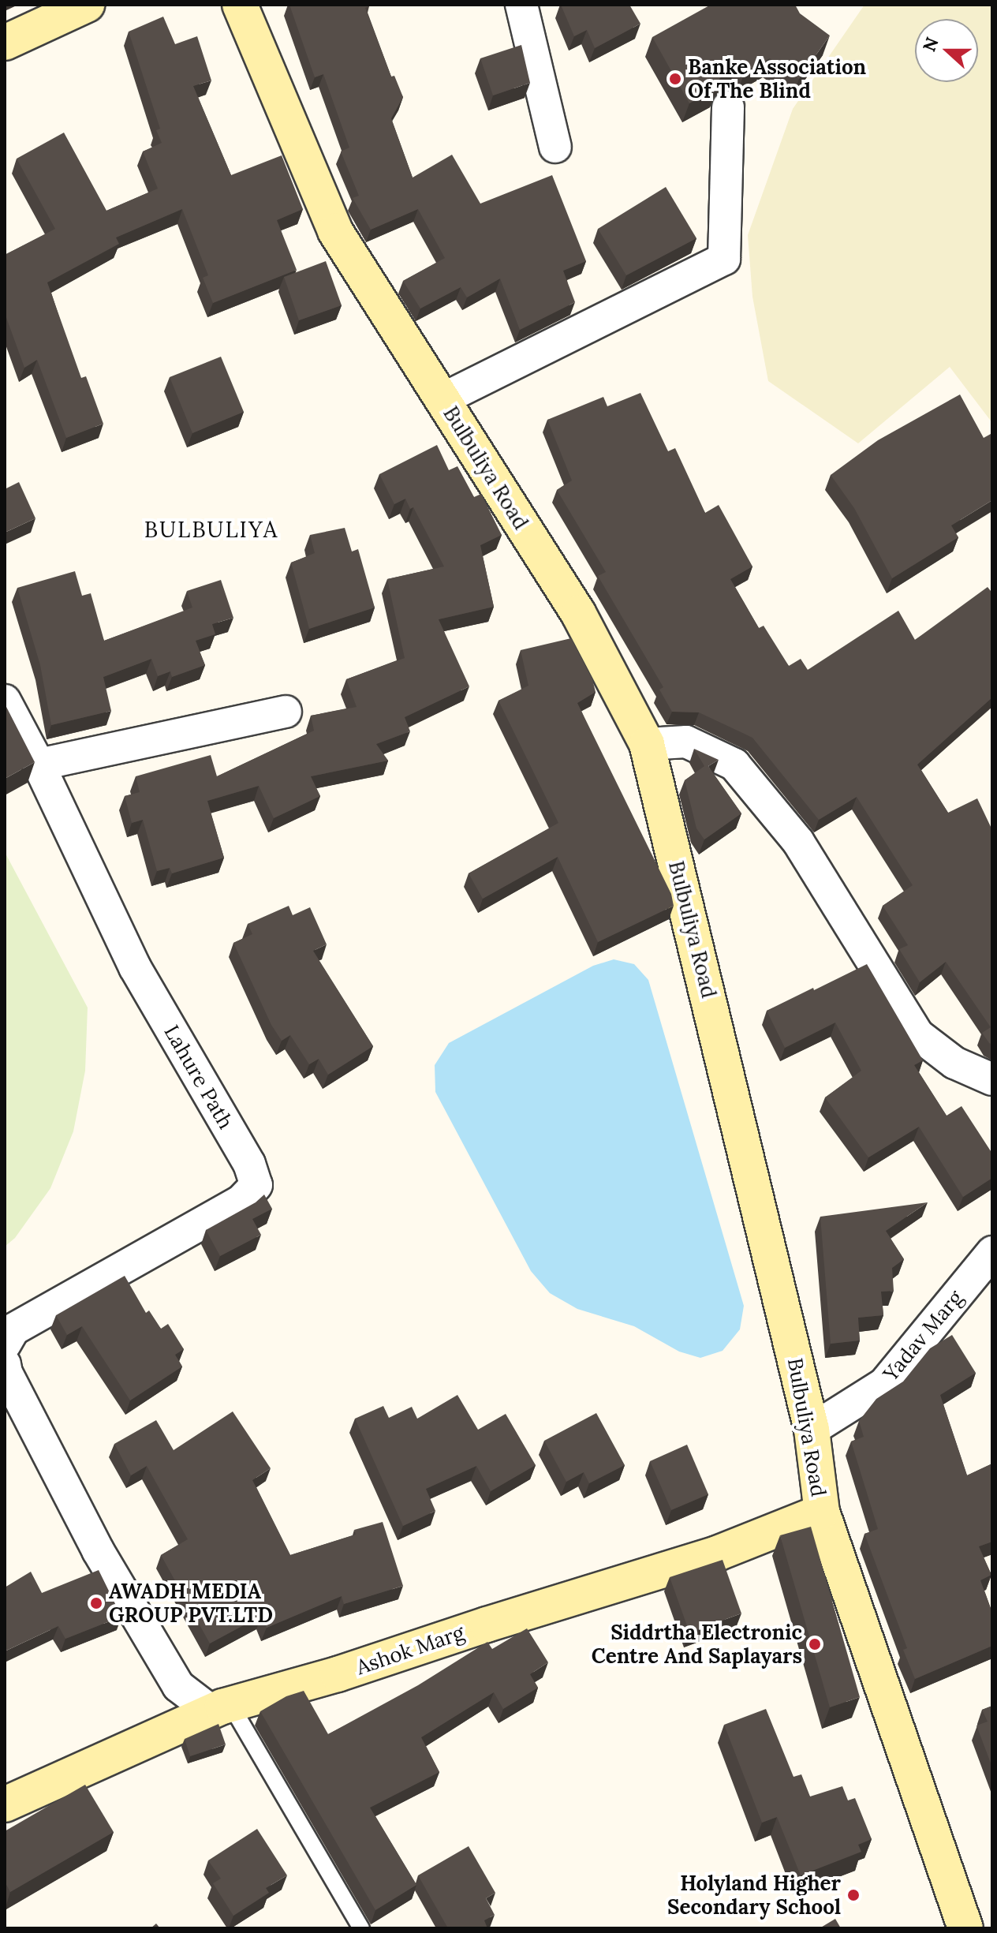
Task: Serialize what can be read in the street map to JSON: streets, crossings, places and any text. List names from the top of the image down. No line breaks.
{"streets":{"main road":["Bulbuliya Road","Ashok Marg"],"street":["Lahure Path","Yadav Marg"]},"crossings":[["Bulbuliya Road","Yadav Marg"],["Bulbuliya Road","Ashok Marg"]],"districts":["BULBULIYA"],"places":["Banke Association Of The Blind","AWADH MEDIA GROUP PVT.LTD","Siddrtha Electronic Centre And Saplayars","Holyland Higher Secondary School"],"north":"left"}
